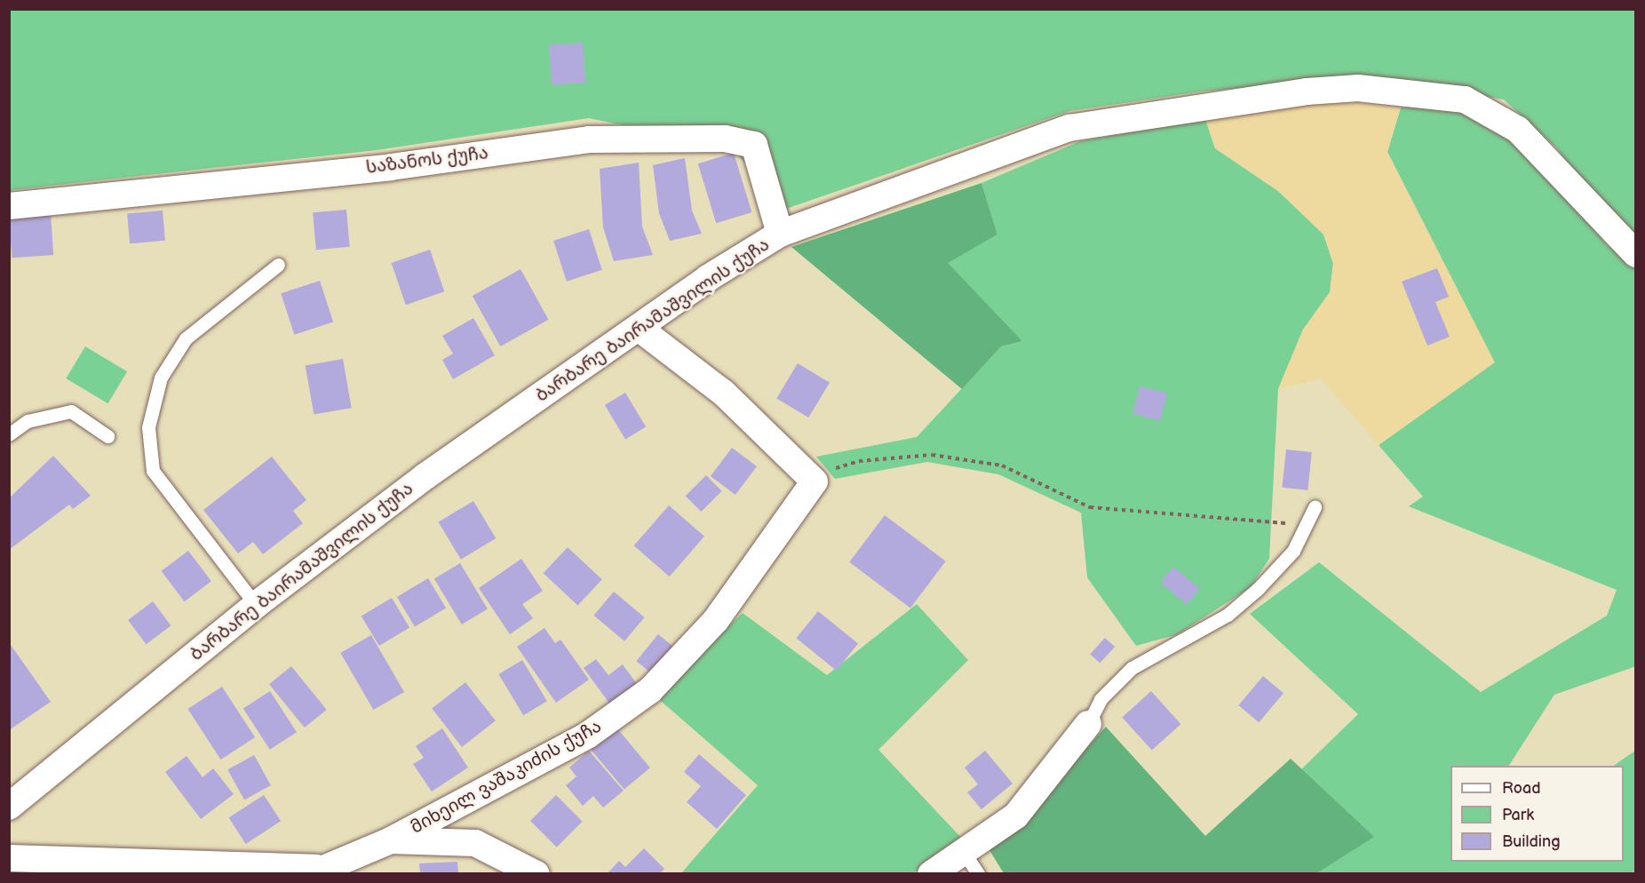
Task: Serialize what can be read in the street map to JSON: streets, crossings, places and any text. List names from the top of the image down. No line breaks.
{"streets":{"street":["საზანოს ქუჩა","ბარბარე ბაირამაშვილის ქუჩა","მიხეილ ვაშაკიძის ქუჩა"]},"crossings":[["საზანოს ქუჩა","ბარბარე ბაირამაშვილის ქუჩა"]],"legend":["Road","Park","Building"]}
